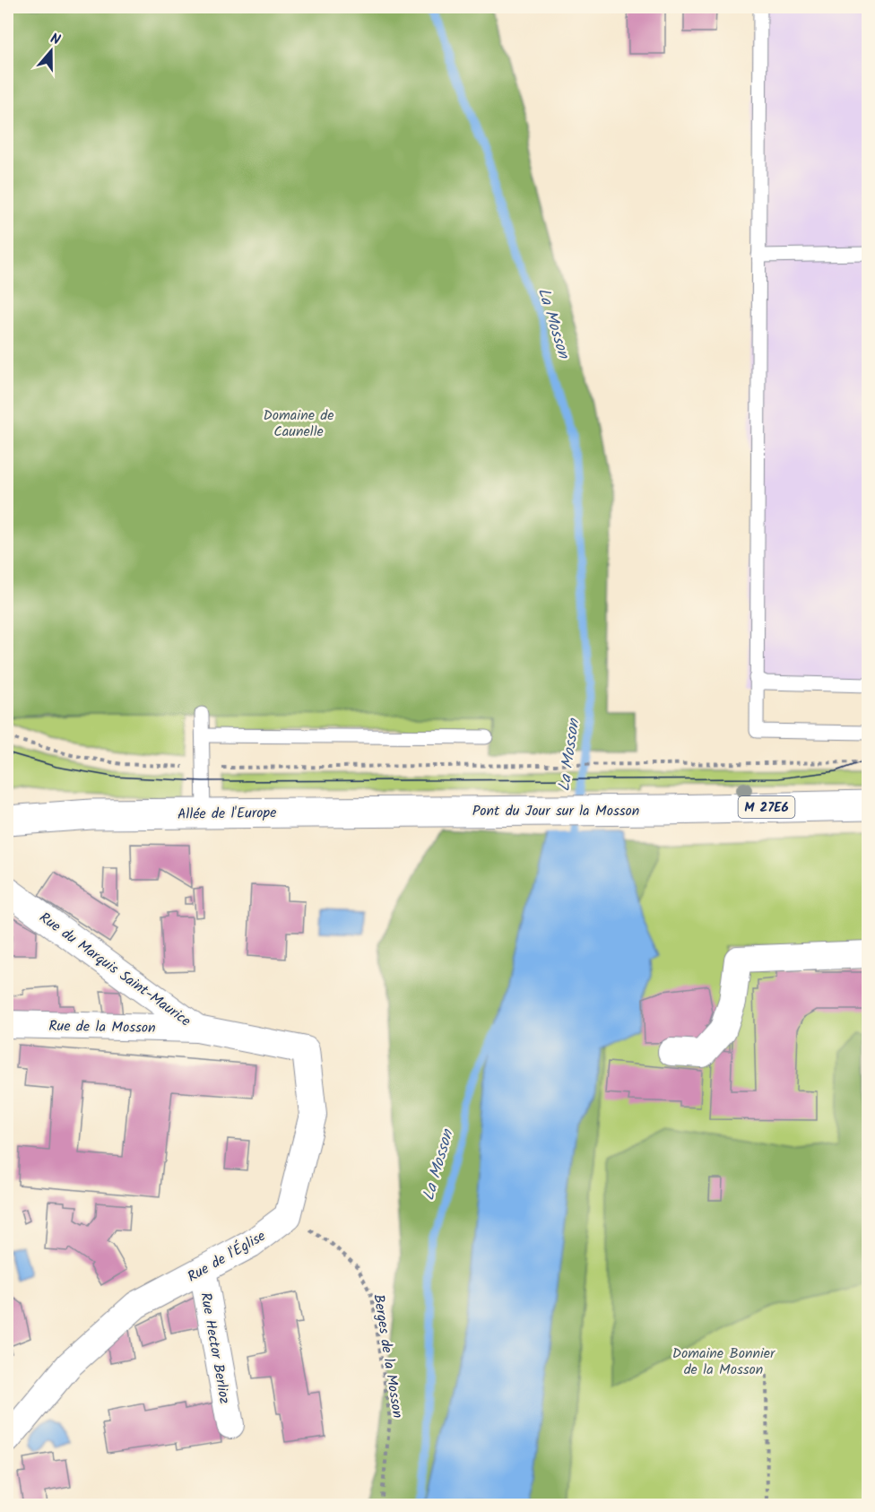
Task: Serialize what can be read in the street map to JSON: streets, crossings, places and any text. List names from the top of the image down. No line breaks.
{"streets":{"main road":["M 27E6","Pont du Jour sur la Mosson","Allée de l'Europe"],"street":["Rue du Marquis Saint-Maurice","Rue de la Mosson","Rue de l'Église","Rue Hector Berlioz"],"path":["Berges de la Mosson"]},"crossings":[["Pont du Jour sur la Mosson","Allée de l'Europe"],["Rue du Marquis Saint-Maurice","Rue de la Mosson"],["Rue de l'Église","Rue Hector Berlioz"],["Rue de l'Église","Berges de la Mosson"]],"water":["La Mosson"],"parks":["Domaine de Caunelle","Domaine Bonnier de la Mosson"],"north":"top"}
